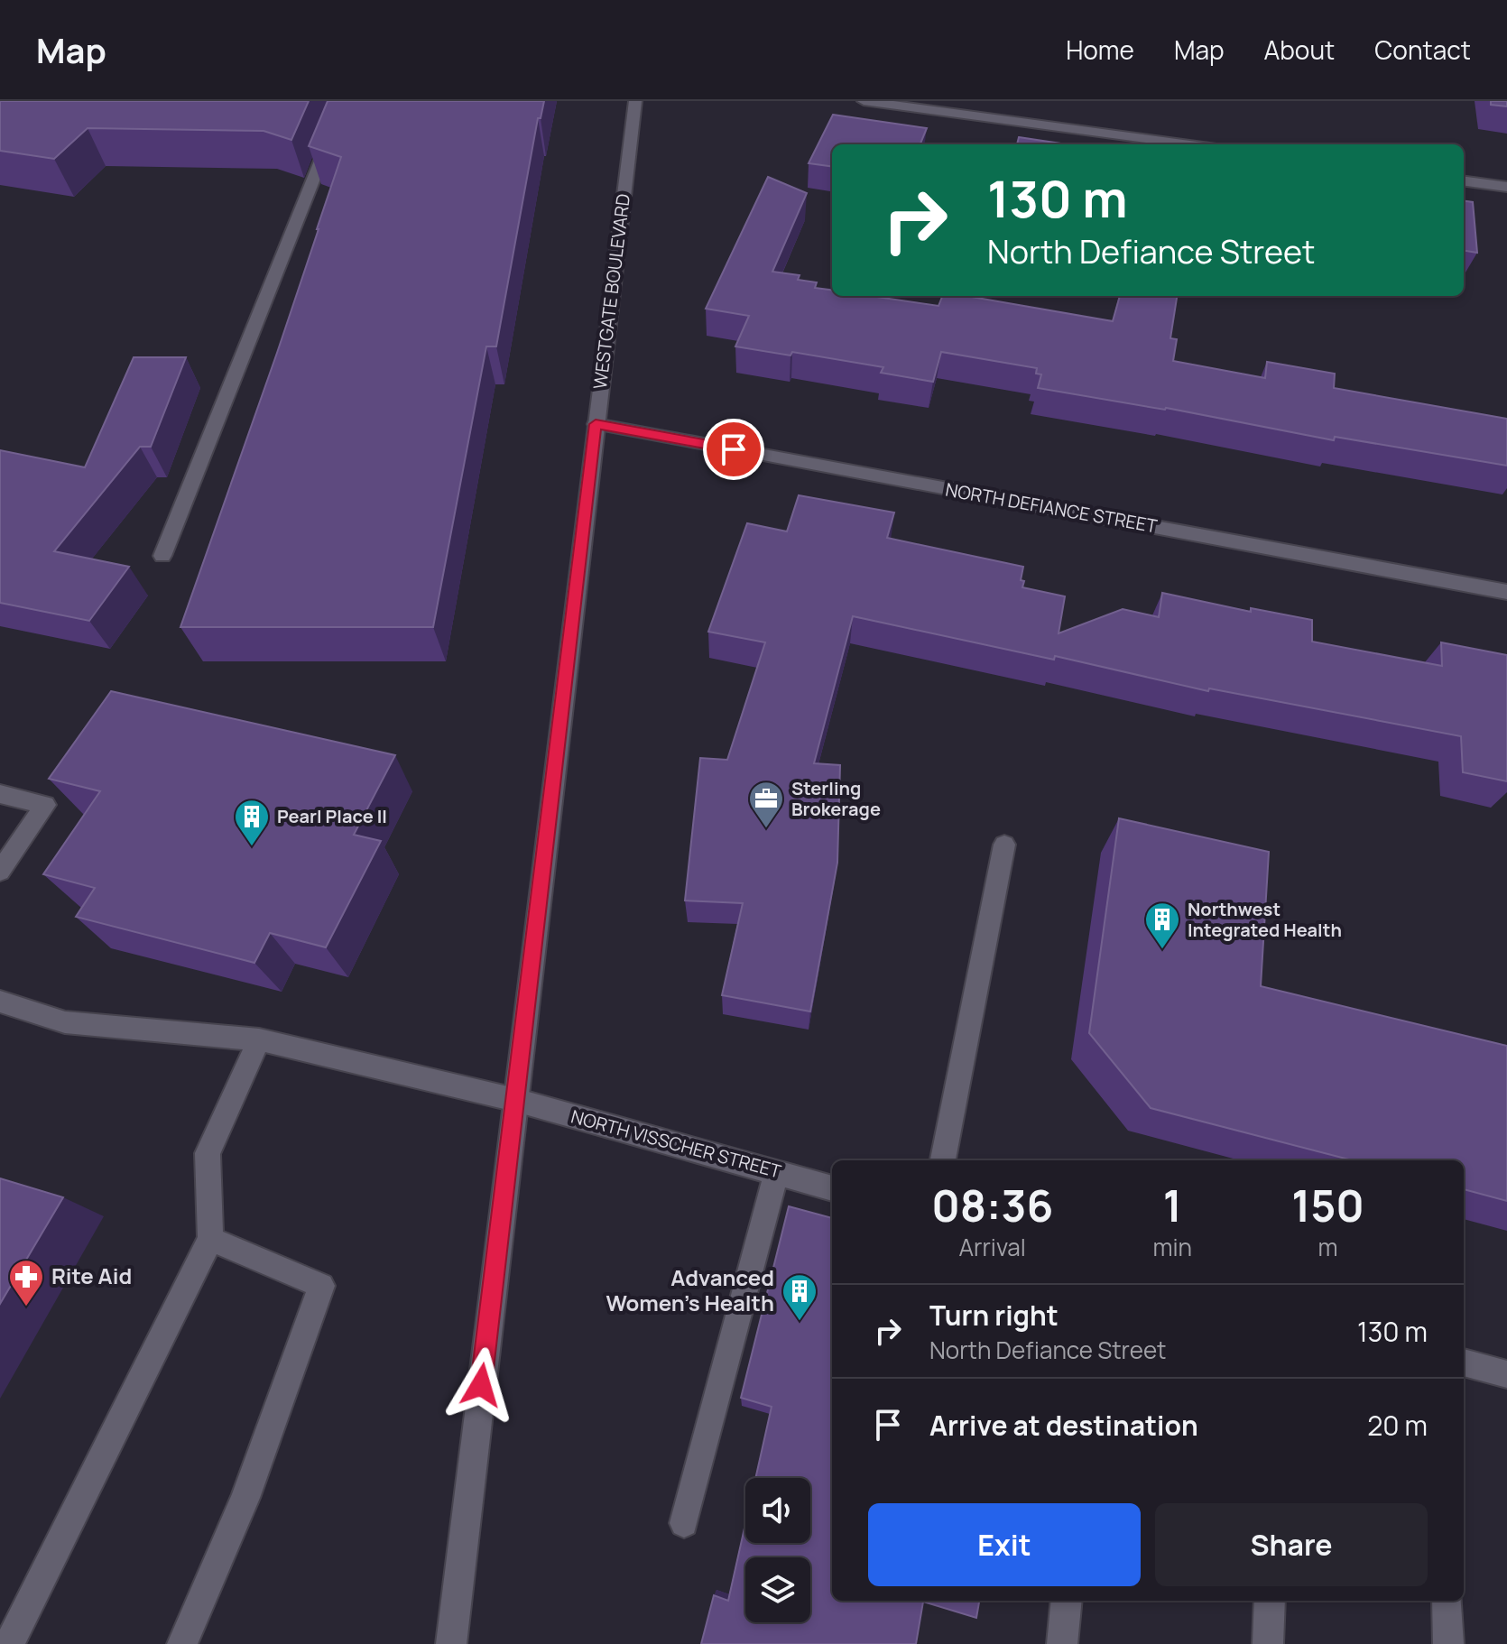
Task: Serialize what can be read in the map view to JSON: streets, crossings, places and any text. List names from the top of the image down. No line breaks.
{"streets":{"street":["WESTGATE BOULEVARD","NORTH DEFIANCE STREET","NORTH VISSCHER STREET"]},"crossings":[["WESTGATE BOULEVARD","NORTH DEFIANCE STREET"],["WESTGATE BOULEVARD","NORTH VISSCHER STREET"]],"places":{"office":["Sterling Brokerage"],"building":["Pearl Place II","Northwest Integrated Health","Advanced Women's Health"],"pharmacy":["Rite Aid"]},"page":{"header":"Map","nav":["Home","Map","About","Contact"],"turn":["130 m","North Defiance Street"],"eta":["08:36","Arrival","1","min","150","m"],"list":[{"name":"Turn right","note":"North Defiance Street","value":"130 m"},{"name":"Arrive at destination","value":"20 m"}],"buttons":["Exit","Share"]}}
